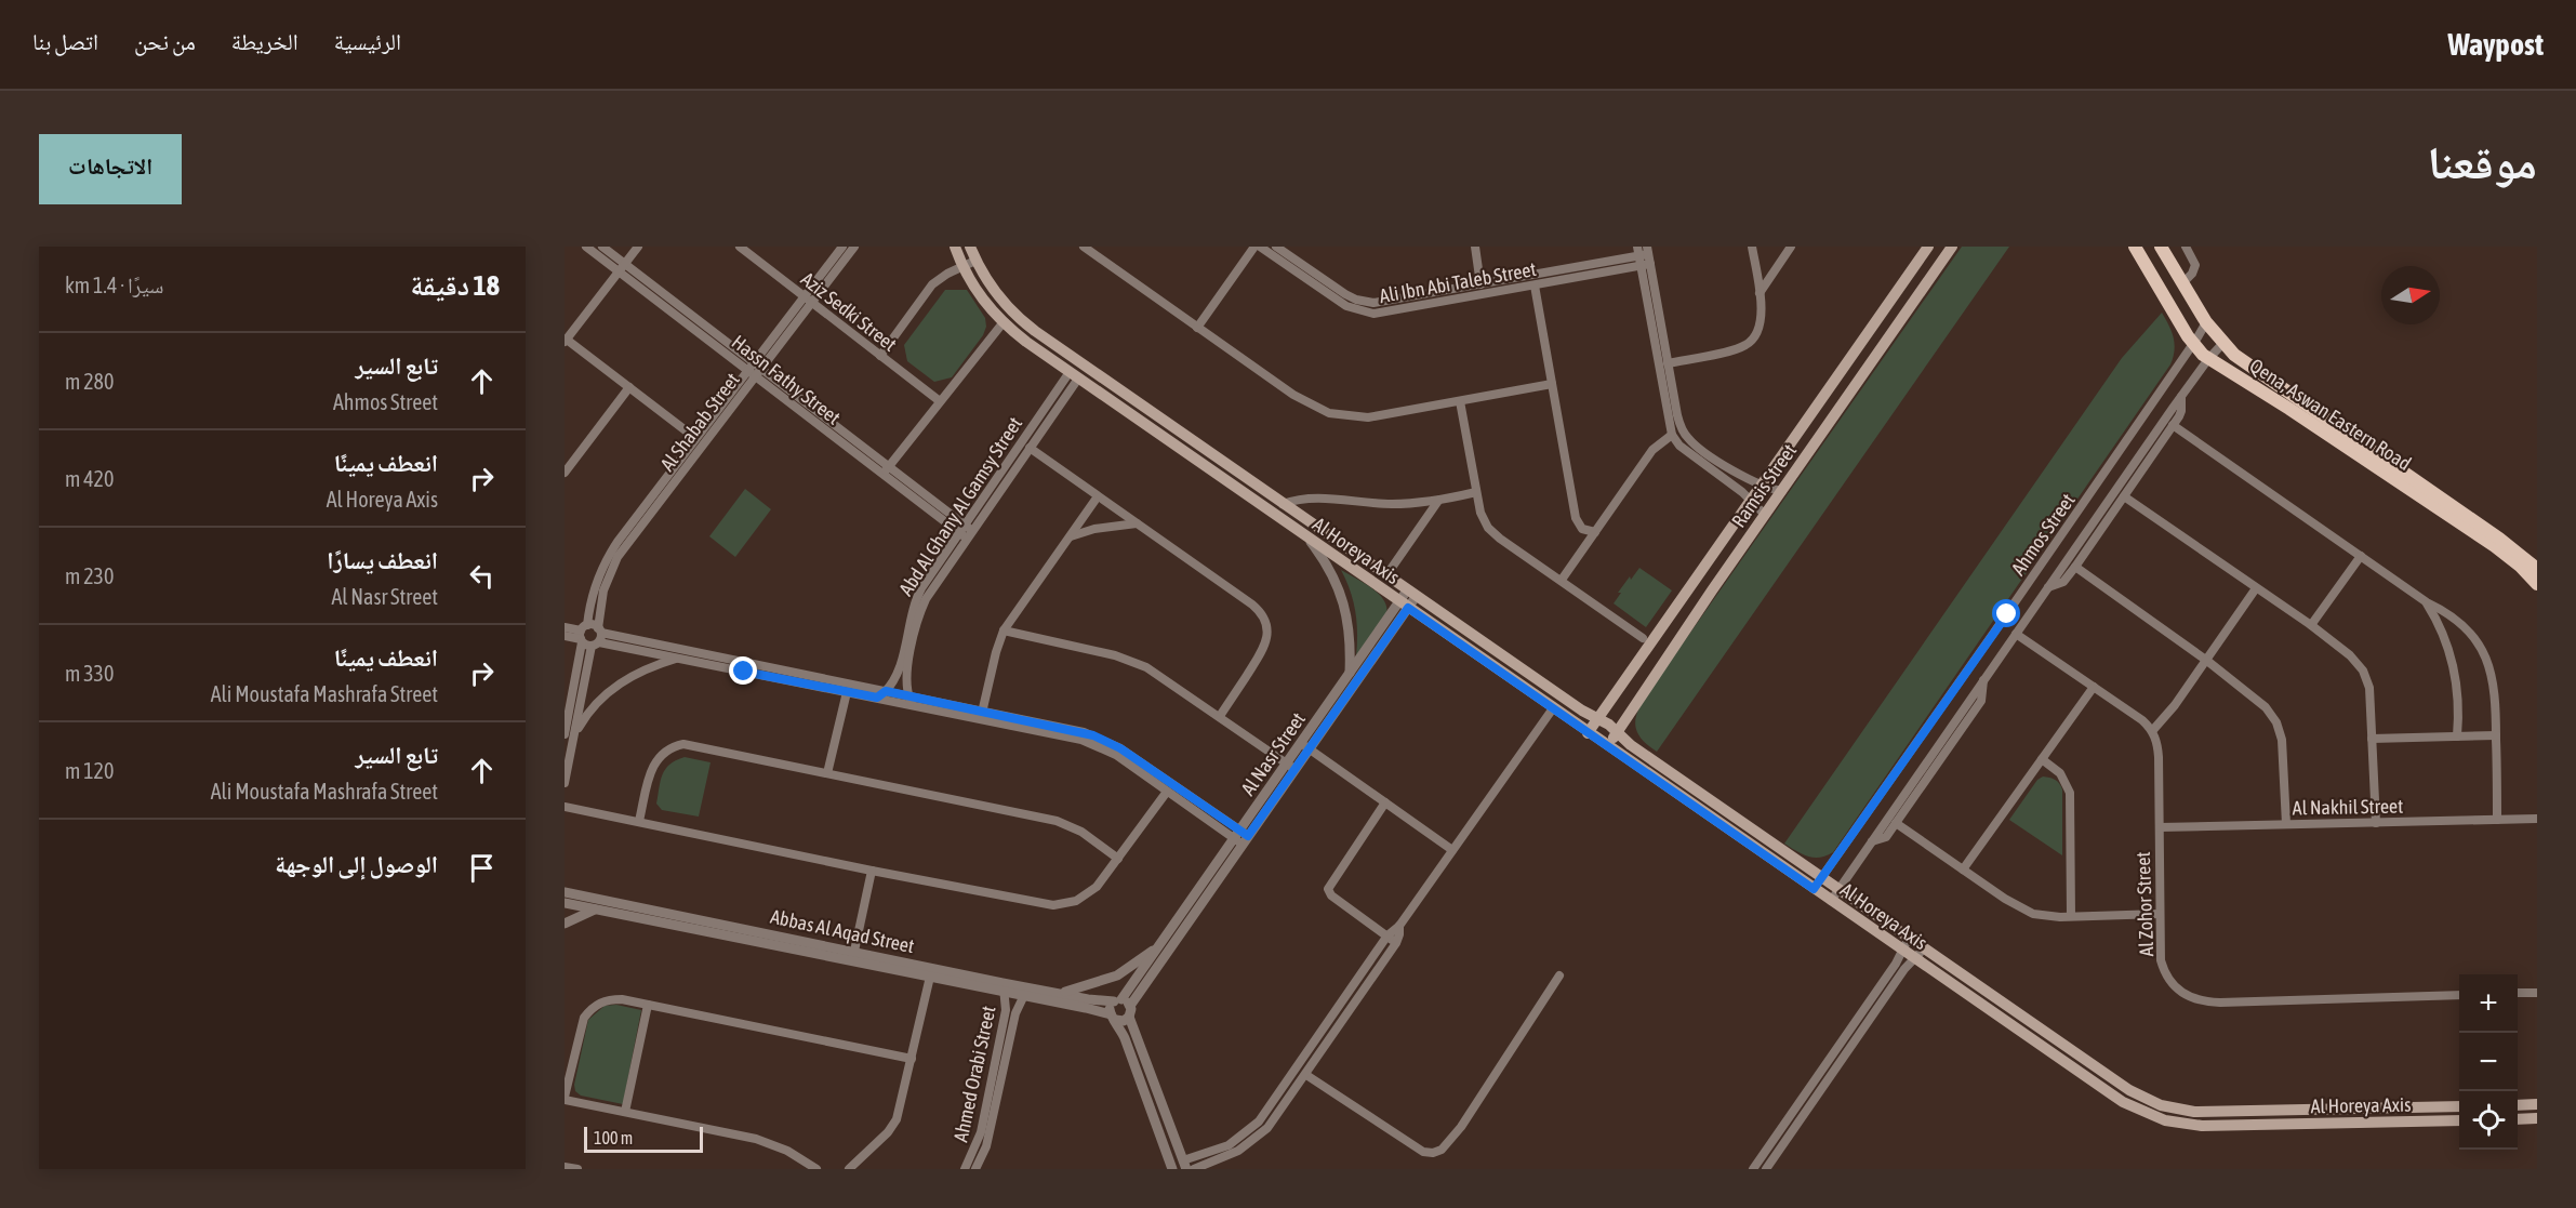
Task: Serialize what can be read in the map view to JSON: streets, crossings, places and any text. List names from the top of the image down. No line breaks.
{"streets":{"main road":["Qena, Aswan Eastern Road","Ramsis Street","Al Horeya Axis"],"street":["Ali Ibn Abi Taleb Street","Aziz Sedki Street","Hassn Fathy Street","Al Shabab Street","Abd Al Ghany Al Gamsy Street","Ahmos Street","Al Nasr Street","Al Nakhil Street","Al Zohor Street","Abbas Al Aqad Street","Ahmed Orabi Street"]},"crossings":[["Ali Ibn Abi Taleb Street","Ramsis Street"],["Aziz Sedki Street","Al Shabab Street"],["Hassn Fathy Street","Al Shabab Street"],["Hassn Fathy Street","Abd Al Ghany Al Gamsy Street"],["Qena, Aswan Eastern Road","Ahmos Street"],["Ramsis Street","Al Horeya Axis"],["Abd Al Ghany Al Gamsy Street","Al Horeya Axis"],["Ahmos Street","Al Horeya Axis"],["Al Horeya Axis","Al Nasr Street"],["Al Nasr Street","Abbas Al Aqad Street"],["Al Nakhil Street","Al Zohor Street"],["Abbas Al Aqad Street","Ahmed Orabi Street"]],"scale_bar":"100 m","north":"right","page":{"header":"Waypost","nav":["الرئيسية","الخريطة","من نحن","اتصل بنا"],"title":"موقعنا","buttons":"الاتجاهات","heading":["18 دقيقة","سيرًا · 1.4 km"],"list":[["تابع السير","Ahmos Street","280 m"],["انعطف يمينًا","Al Horeya Axis","420 m"],["انعطف يسارًا","Al Nasr Street","230 m"],["انعطف يمينًا","Ali Moustafa Mashrafa Street","330 m"],["تابع السير","Ali Moustafa Mashrafa Street","120 m"],"الوصول إلى الوجهة"],"map_buttons":["+","−"],"scale":"100 m"}}
